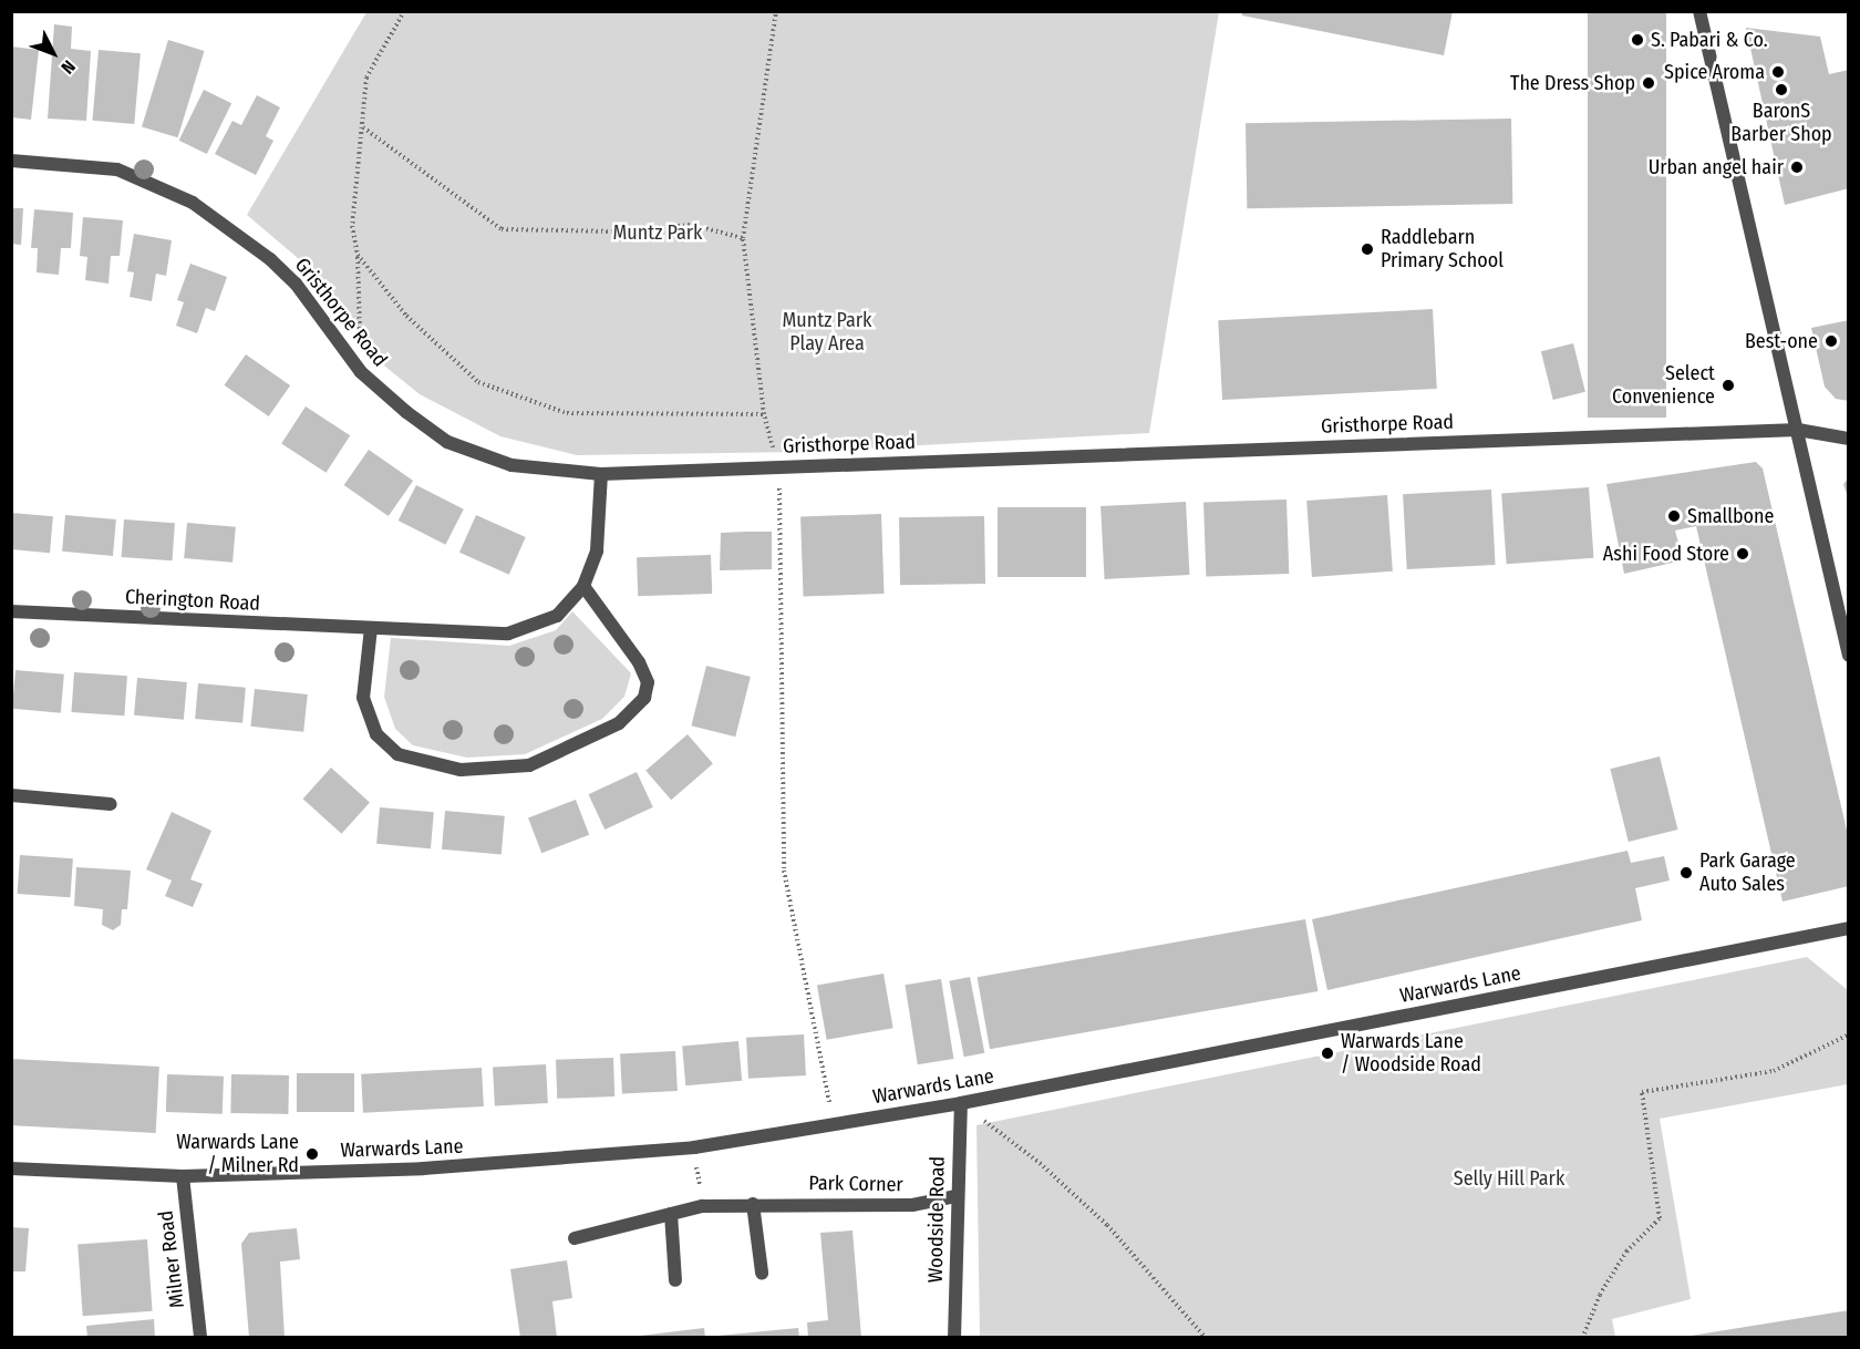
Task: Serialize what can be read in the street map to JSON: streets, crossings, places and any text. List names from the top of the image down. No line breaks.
{"streets":{"street":["Gristhorpe Road","Cherington Road","Warwards Lane","Park Corner","Woodside Road","Milner Road"]},"crossings":[["Gristhorpe Road","Cherington Road"],["Warwards Lane","Woodside Road"],["Warwards Lane","Milner Road"],["Park Corner","Woodside Road"]],"parks":["Muntz Park","Muntz Park Play Area","Selly Hill Park"],"places":["S. Pabari & Co.","Spice Aroma","The Dress Shop","BaronS Barber Shop","Urban angel hair","Raddlebarn Primary School","Best-one","Select Convenience","Smallbone","Ashi Food Store","Park Garage Auto Sales","Warwards Lane / Woodside Road","Warwards Lane / Milner Rd"],"north":"bottom right"}
